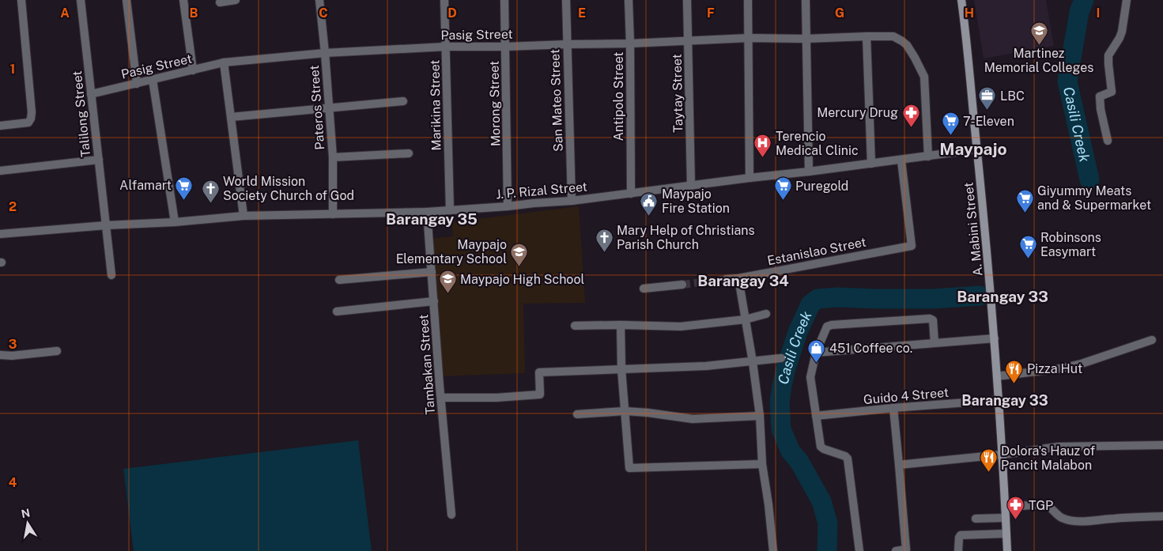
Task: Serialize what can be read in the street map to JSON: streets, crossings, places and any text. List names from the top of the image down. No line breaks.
{"streets":{"main road":["A. Mabini Street"],"street":["Pasig Street","Taytay Street","Antipolo Street","San Mateo Street","Morong Street","Marikina Street","Pateros Street","Talilong Street","J. P. Rizal Street","Estanislao Street","Tambakan Street","Guido 4 Street"]},"crossings":[["Pasig Street","Taytay Street"],["Pasig Street","Antipolo Street"],["Pasig Street","San Mateo Street"],["Pasig Street","Morong Street"],["Pasig Street","Marikina Street"],["Pasig Street","Pateros Street"],["Pasig Street","Talilong Street"],["Pasig Street","J. P. Rizal Street"],["Taytay Street","J. P. Rizal Street"],["Antipolo Street","J. P. Rizal Street"],["San Mateo Street","J. P. Rizal Street"],["Morong Street","J. P. Rizal Street"],["Marikina Street","J. P. Rizal Street"],["Pateros Street","J. P. Rizal Street"],["Talilong Street","J. P. Rizal Street"],["J. P. Rizal Street","A. Mabini Street"],["J. P. Rizal Street","Estanislao Street"],["J. P. Rizal Street","Tambakan Street"],["A. Mabini Street","Guido 4 Street"]],"districts":["Maypajo","Barangay 35","Barangay 34","Barangay 33","Barangay 33"],"water":["Casili Creek"],"places":{"school or university":["Martinez Memorial Colleges","Maypajo Elementary School","Maypajo High School"],"office":["LBC"],"pharmacy":["Mercury Drug","TGP"],"supermarket":["7-Eleven","Alfamart","Puregold","Giyummy Meats and & Supermarket","Robinsons Easymart"],"hospital":["Terencio Medical Clinic"],"church":["World Mission Society Church of God","Mary Help of Christians Parish Church"],"public building":["Maypajo Fire Station"],"shop":["451 Coffee co."],"restaurant":["Pizza Hut","Dolora's Hauz of Pancit Malabon"]},"north":"top","grid":{"columns":["A","B","C","D","E","F","G","H","I"],"rows":["1","2","3","4"]}}
